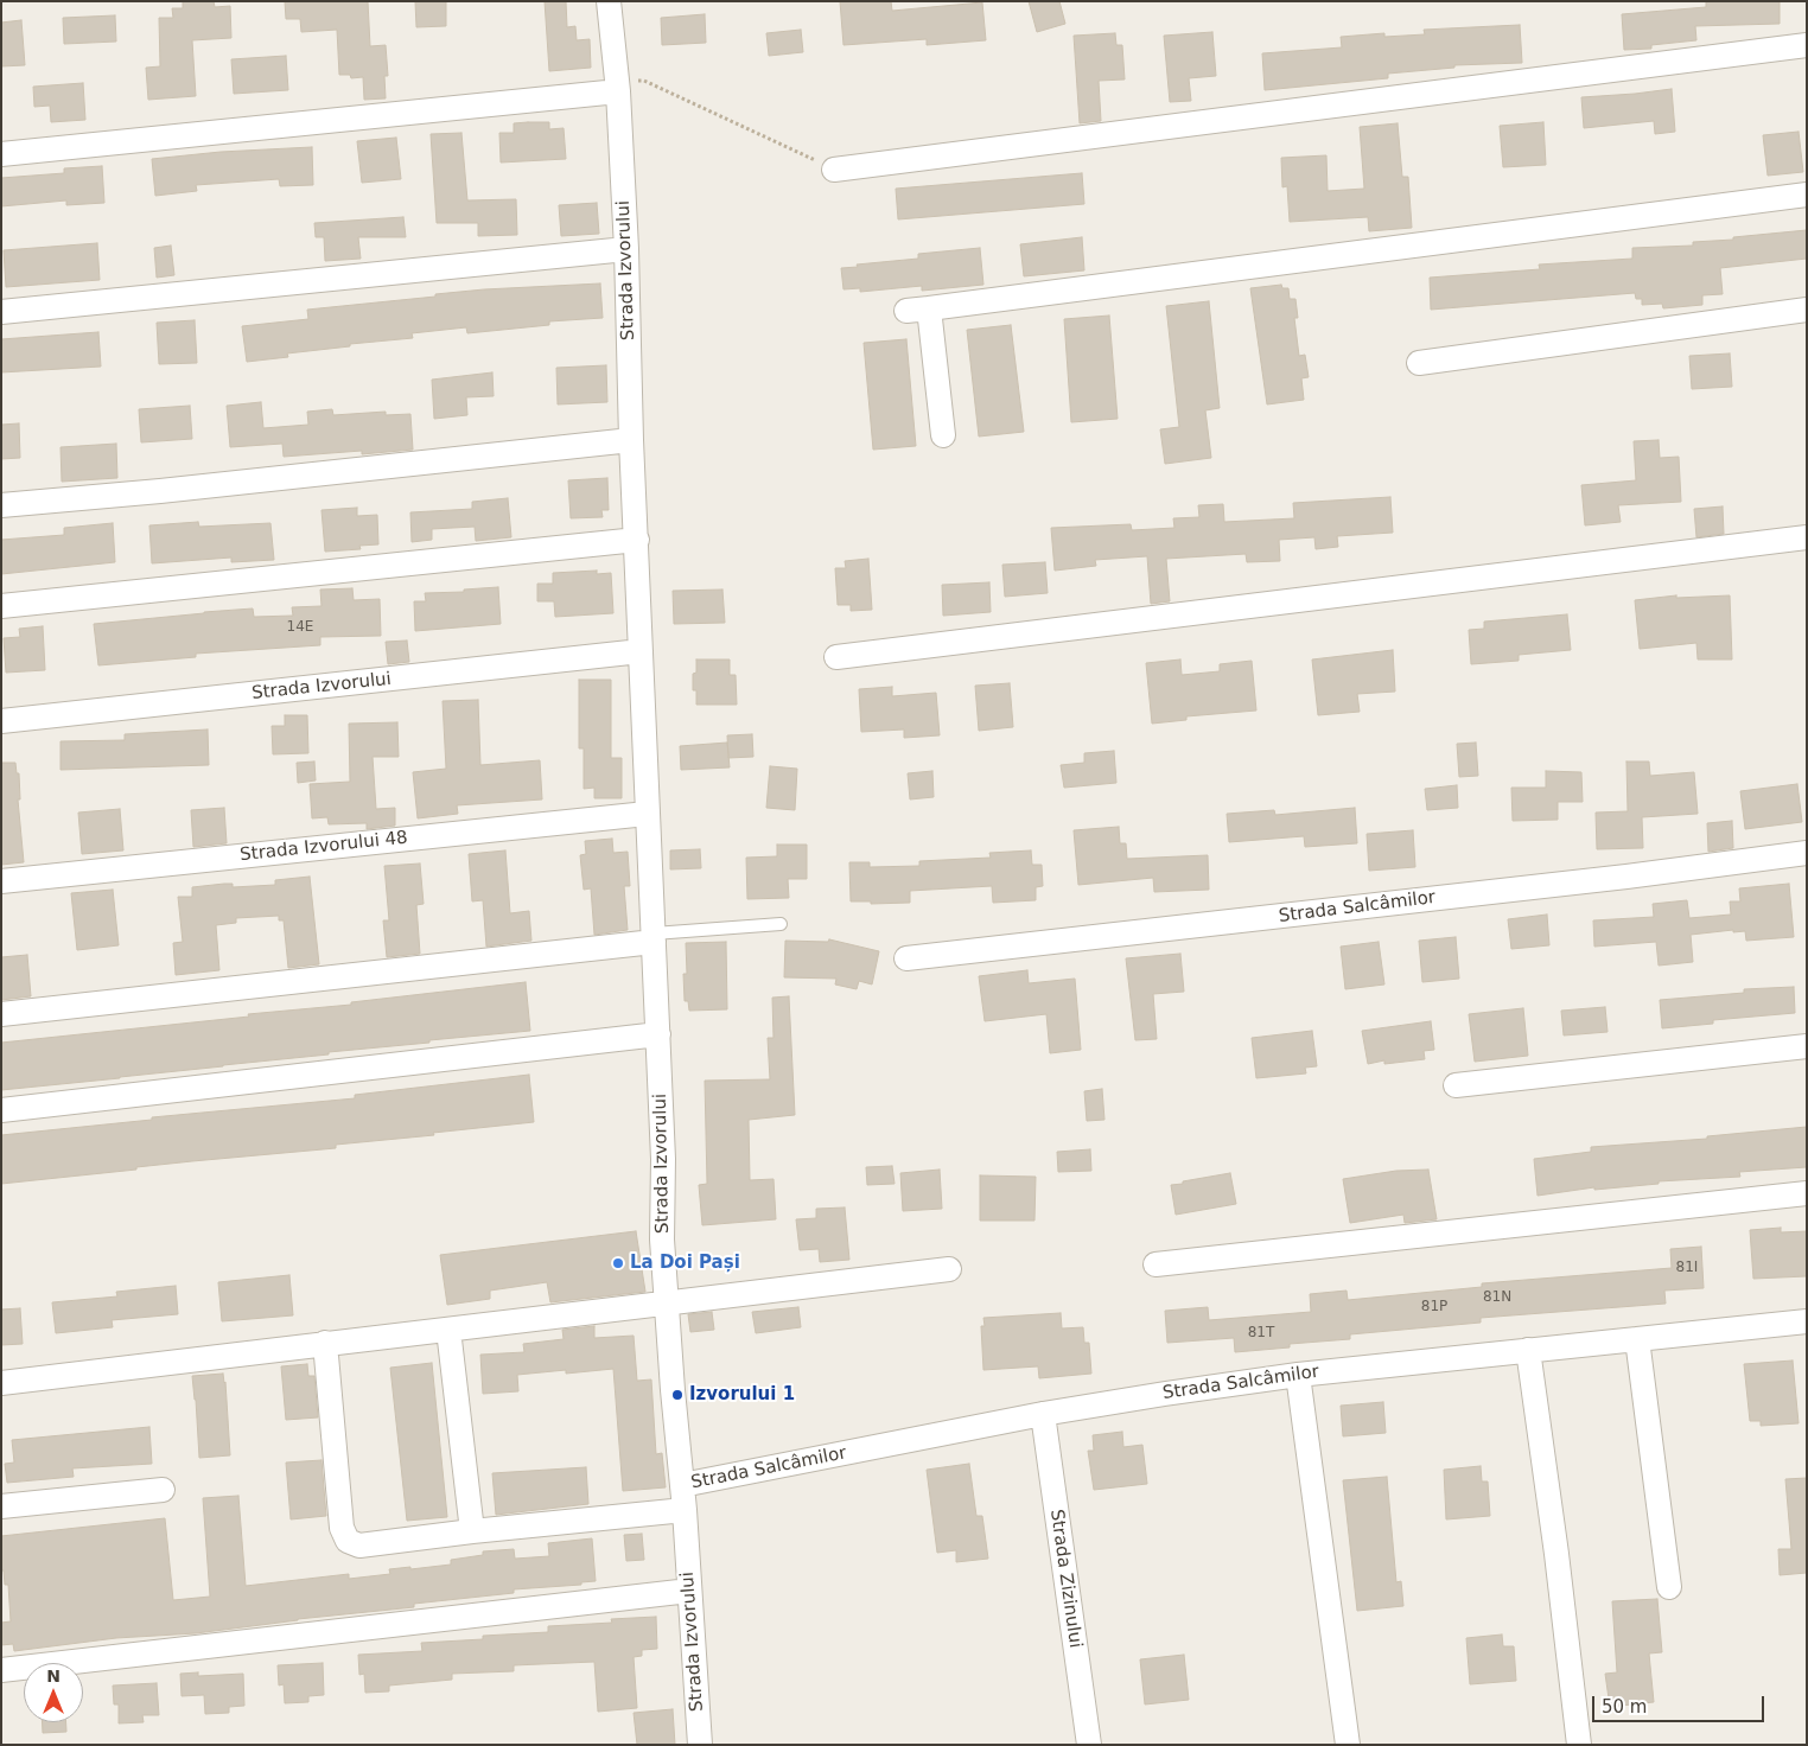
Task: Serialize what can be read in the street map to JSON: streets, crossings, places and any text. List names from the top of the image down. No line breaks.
{"streets":{"street":["Strada Izvorului","Strada Izvorului 48","Strada Salcâmilor","Strada Zizinului"]},"crossings":[["Strada Izvorului","Strada Izvorului 48"],["Strada Izvorului","Strada Salcâmilor"],["Strada Salcâmilor","Strada Zizinului"]],"places":["La Doi Pași","Izvorului 1"],"house_numbers":["14E","81I","81N","81P","81T"],"scale_bar":"50 m","north":"top"}
